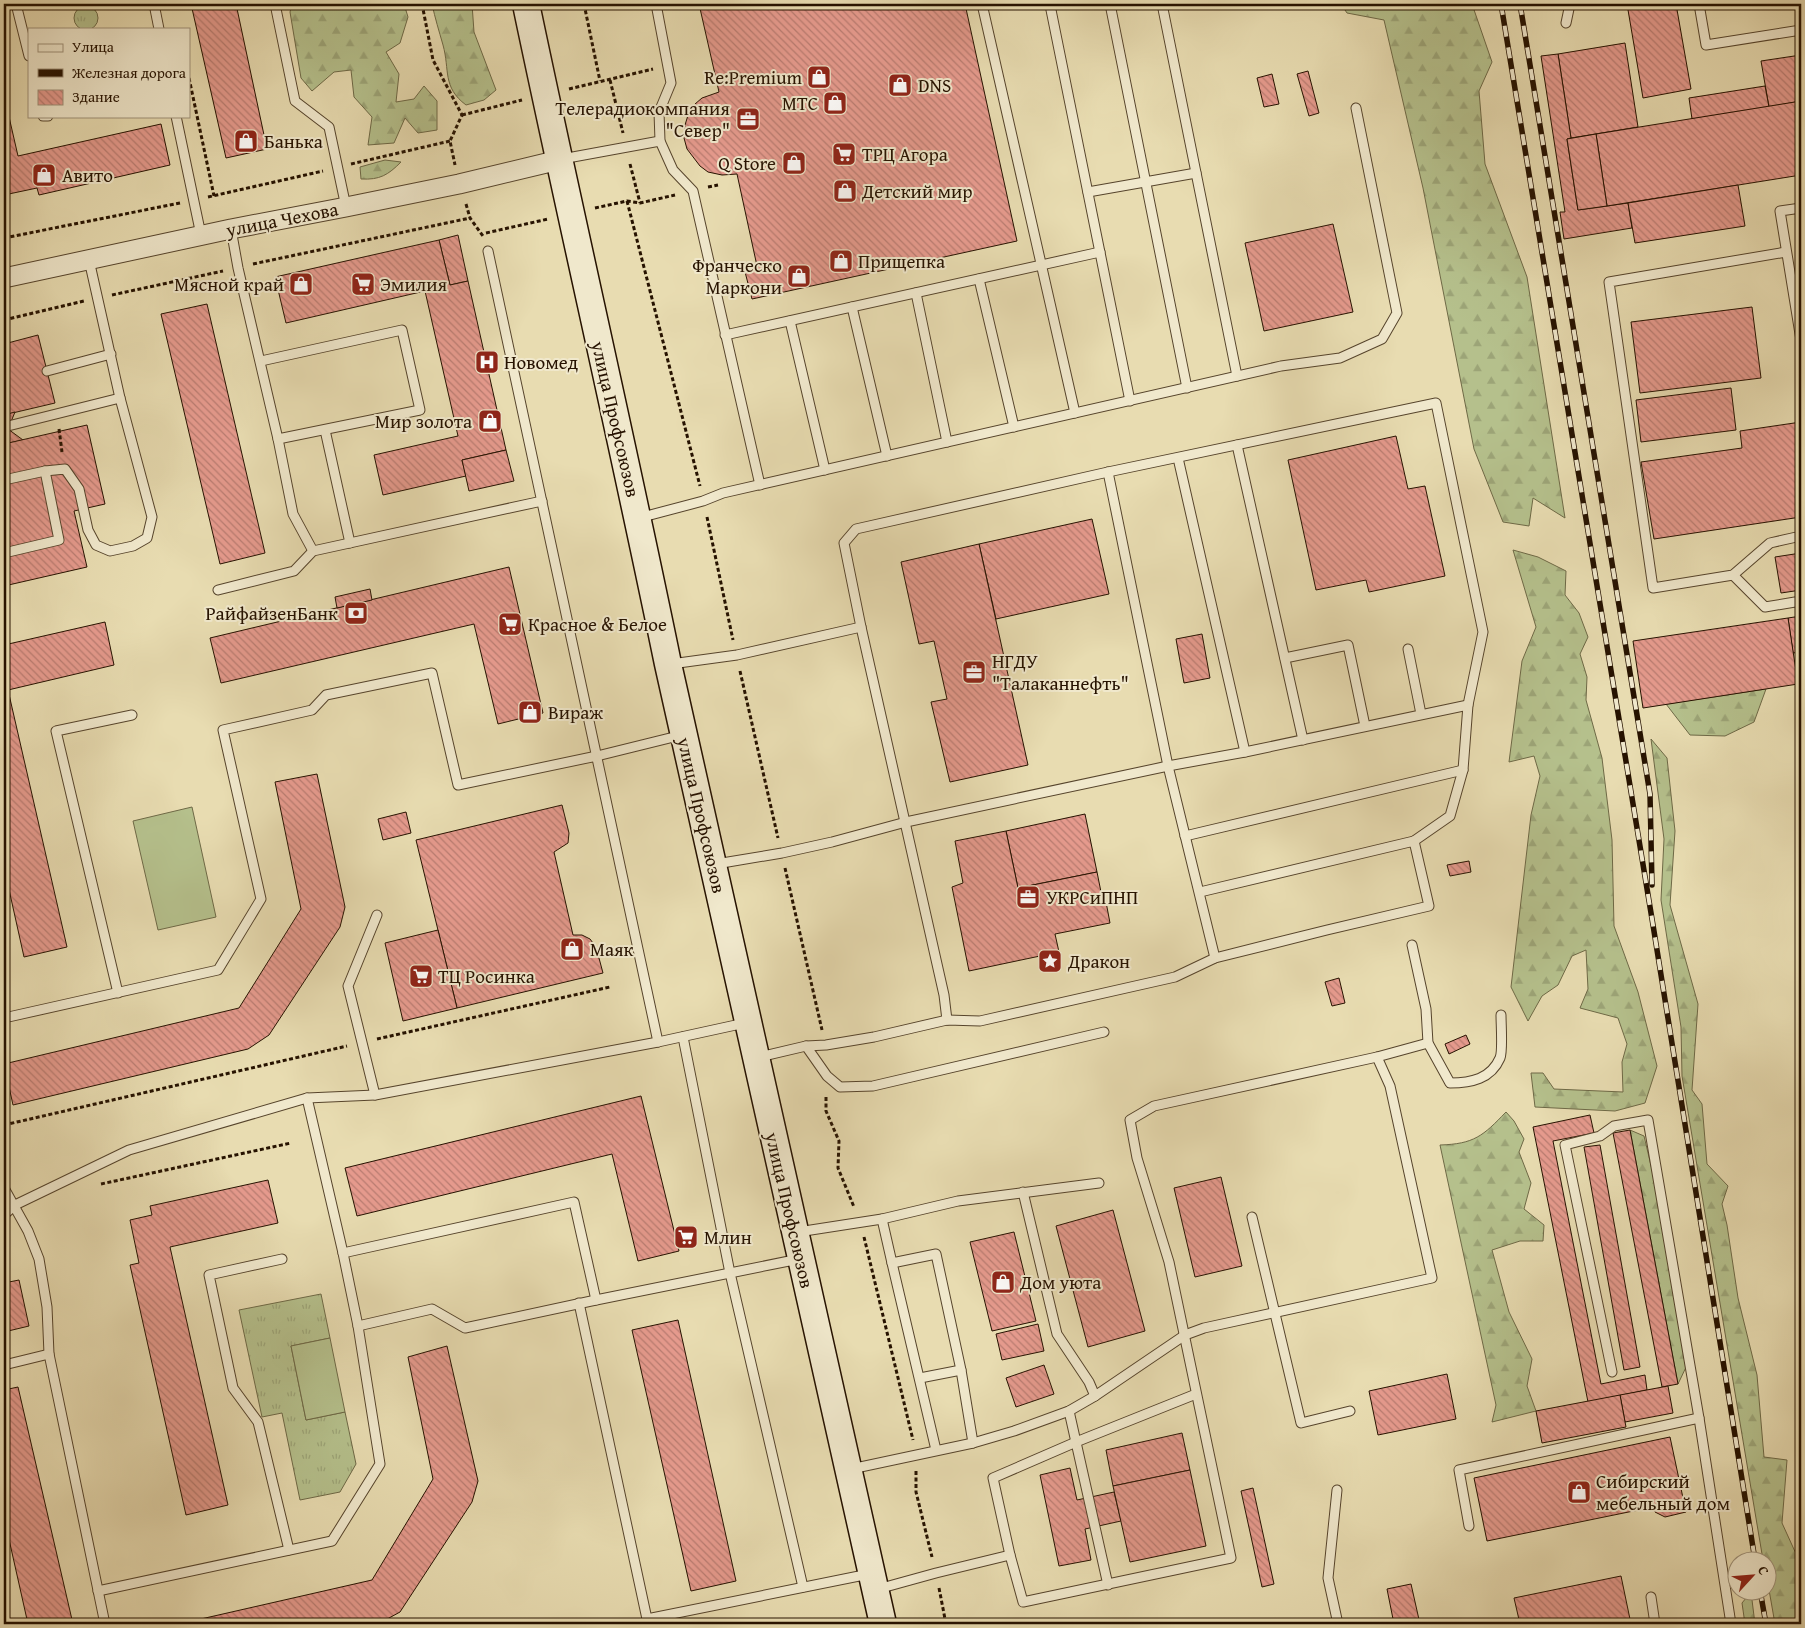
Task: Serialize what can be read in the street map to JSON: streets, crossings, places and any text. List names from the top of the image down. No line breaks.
{"streets":{"main road":["улица Профсоюзов"],"street":["улица Чехова"]},"crossings":[["улица Чехова","улица Профсоюзов"]],"places":{"shop":["Re:Premium","DNS","МТС","Банька","Q Store","Авито","Детский мир","Прищепка","Франческо Маркони","Мясной край","Мир золота","Вираж","Маяк","Дом уюта","Сибирский мебельный дом"],"office":["Телерадиокомпания \"Север\"","НГДУ \"Талаканнефть\"","УКРСиПНП"],"supermarket":["ТРЦ Агора","Эмилия","Красное & Белое","ТЦ Росинка","Млин"],"hospital":["Новомед"],"bank":["РайфайзенБанк"],"place":["Дракон"]},"legend":["Улица","Железная дорога","Здание"],"north":"top right"}
